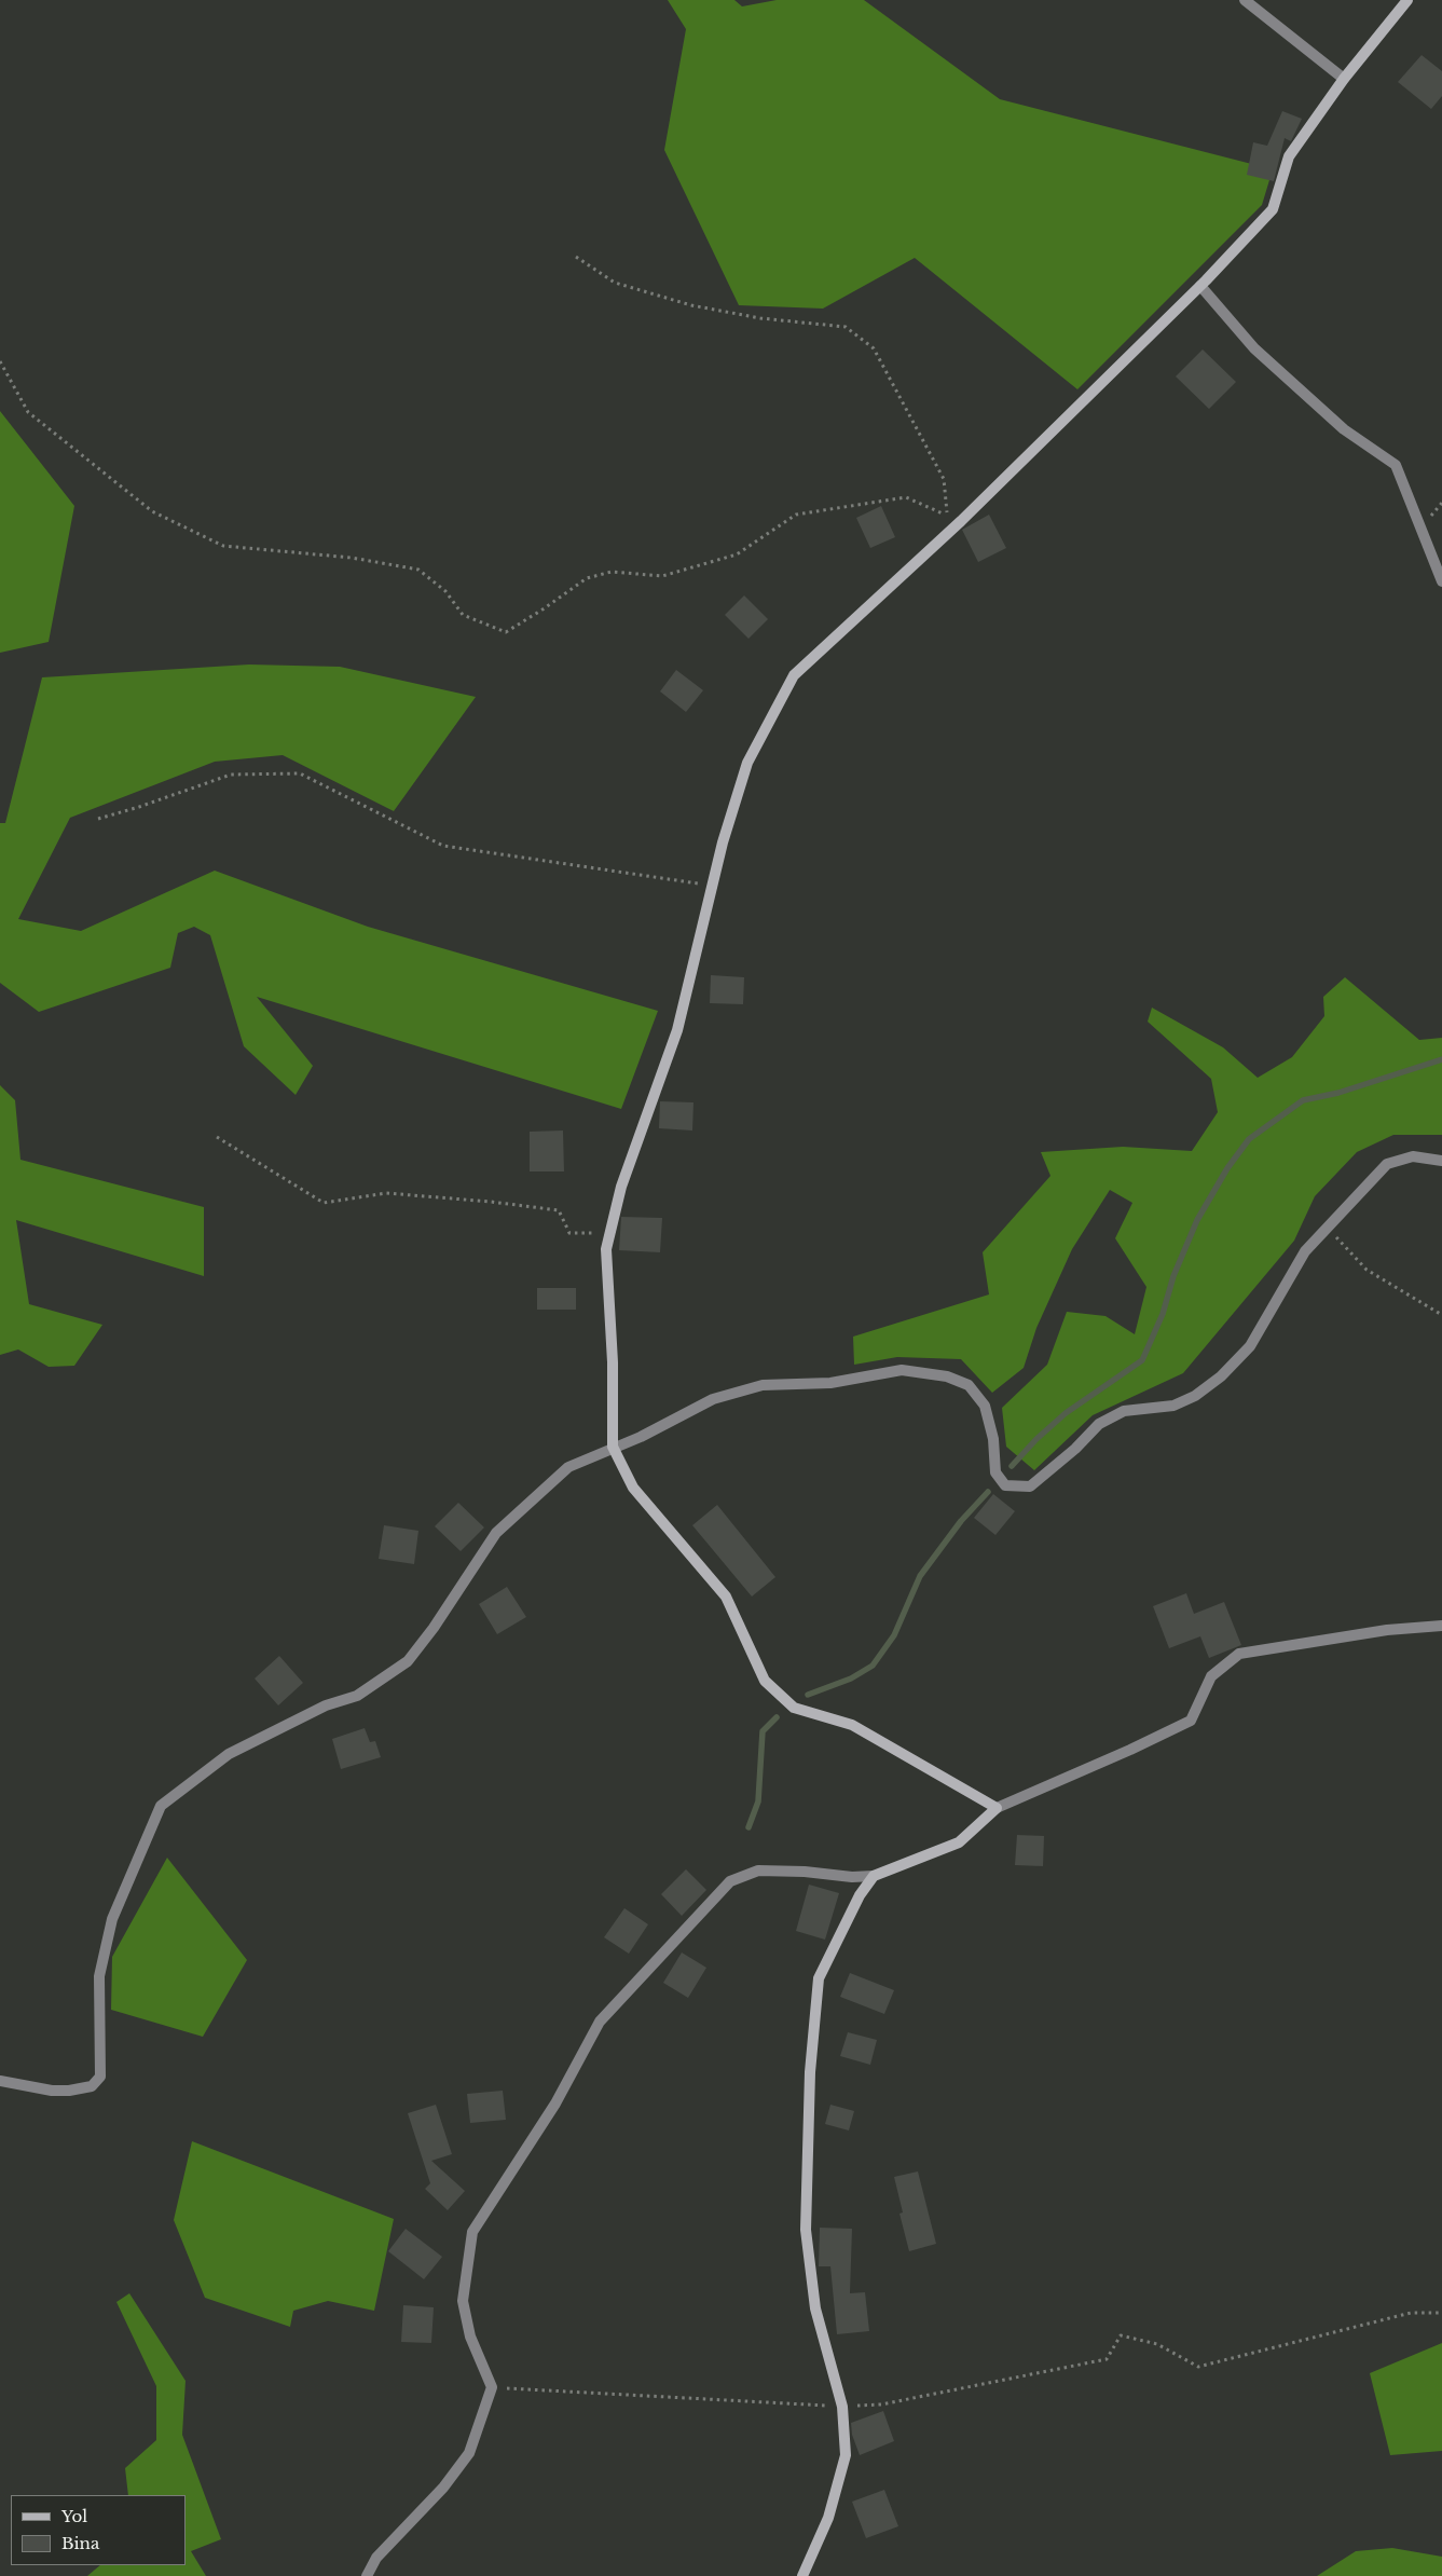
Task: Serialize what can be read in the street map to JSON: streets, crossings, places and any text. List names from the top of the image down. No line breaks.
{"legend":["Yol","Bina"]}
